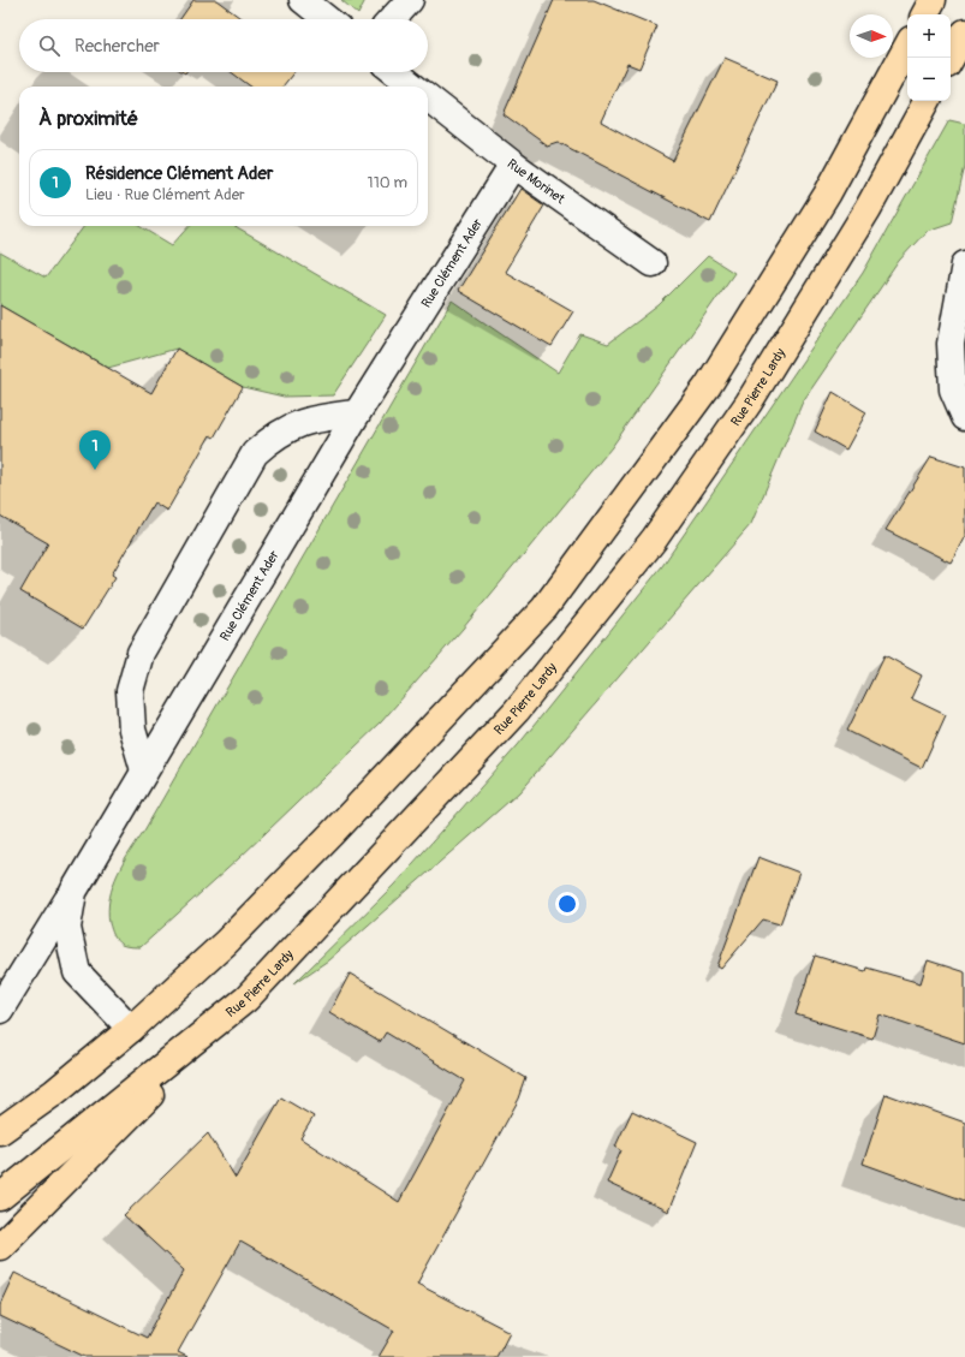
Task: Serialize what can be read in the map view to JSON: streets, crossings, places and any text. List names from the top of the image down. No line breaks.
{"streets":{"main road":["Rue Pierre Lardy"],"street":["Rue Morinet","Rue Clément Ader"]},"crossings":[["Rue Morinet","Rue Clément Ader"]],"north":"right","page":{"map_buttons":["+","−"],"search":"Rechercher","heading":"À proximité","list":[{"mark":"1","name":"Résidence Clément Ader","note":"Lieu · Rue Clément Ader","value":"110 m"}],"pins":"1"}}
